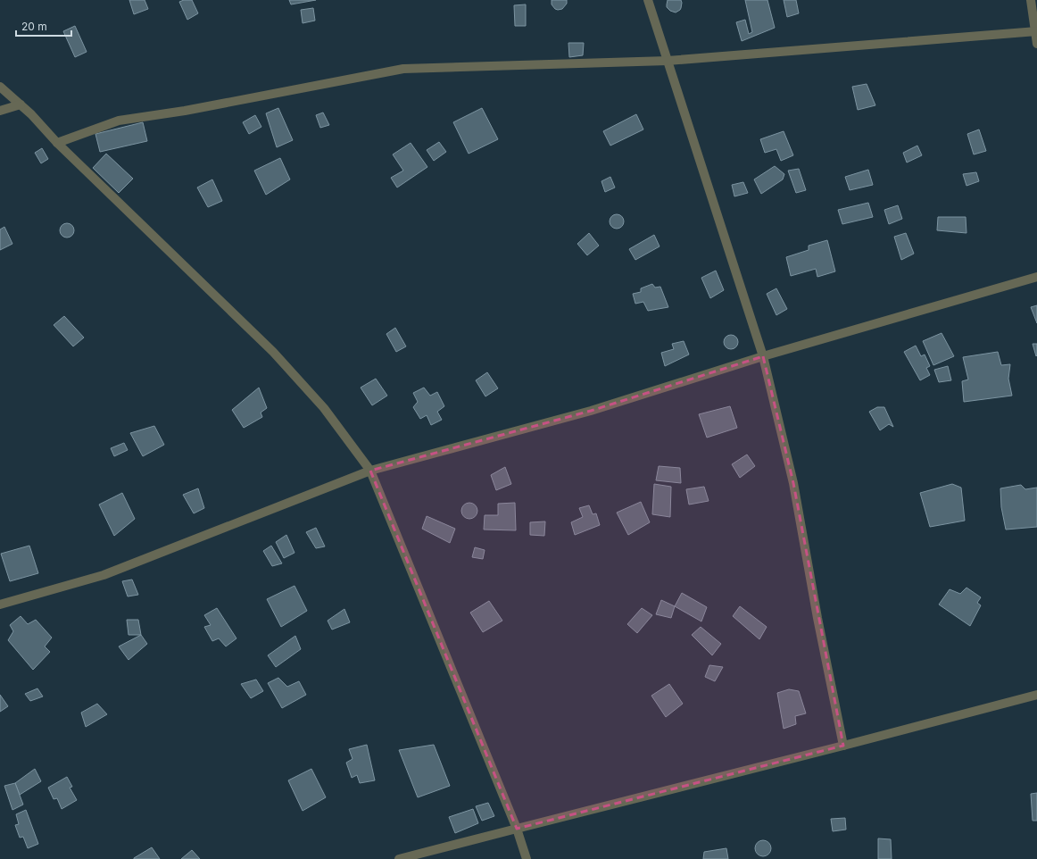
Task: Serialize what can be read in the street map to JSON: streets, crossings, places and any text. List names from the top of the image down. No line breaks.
{"scale_bar":"20 m"}
